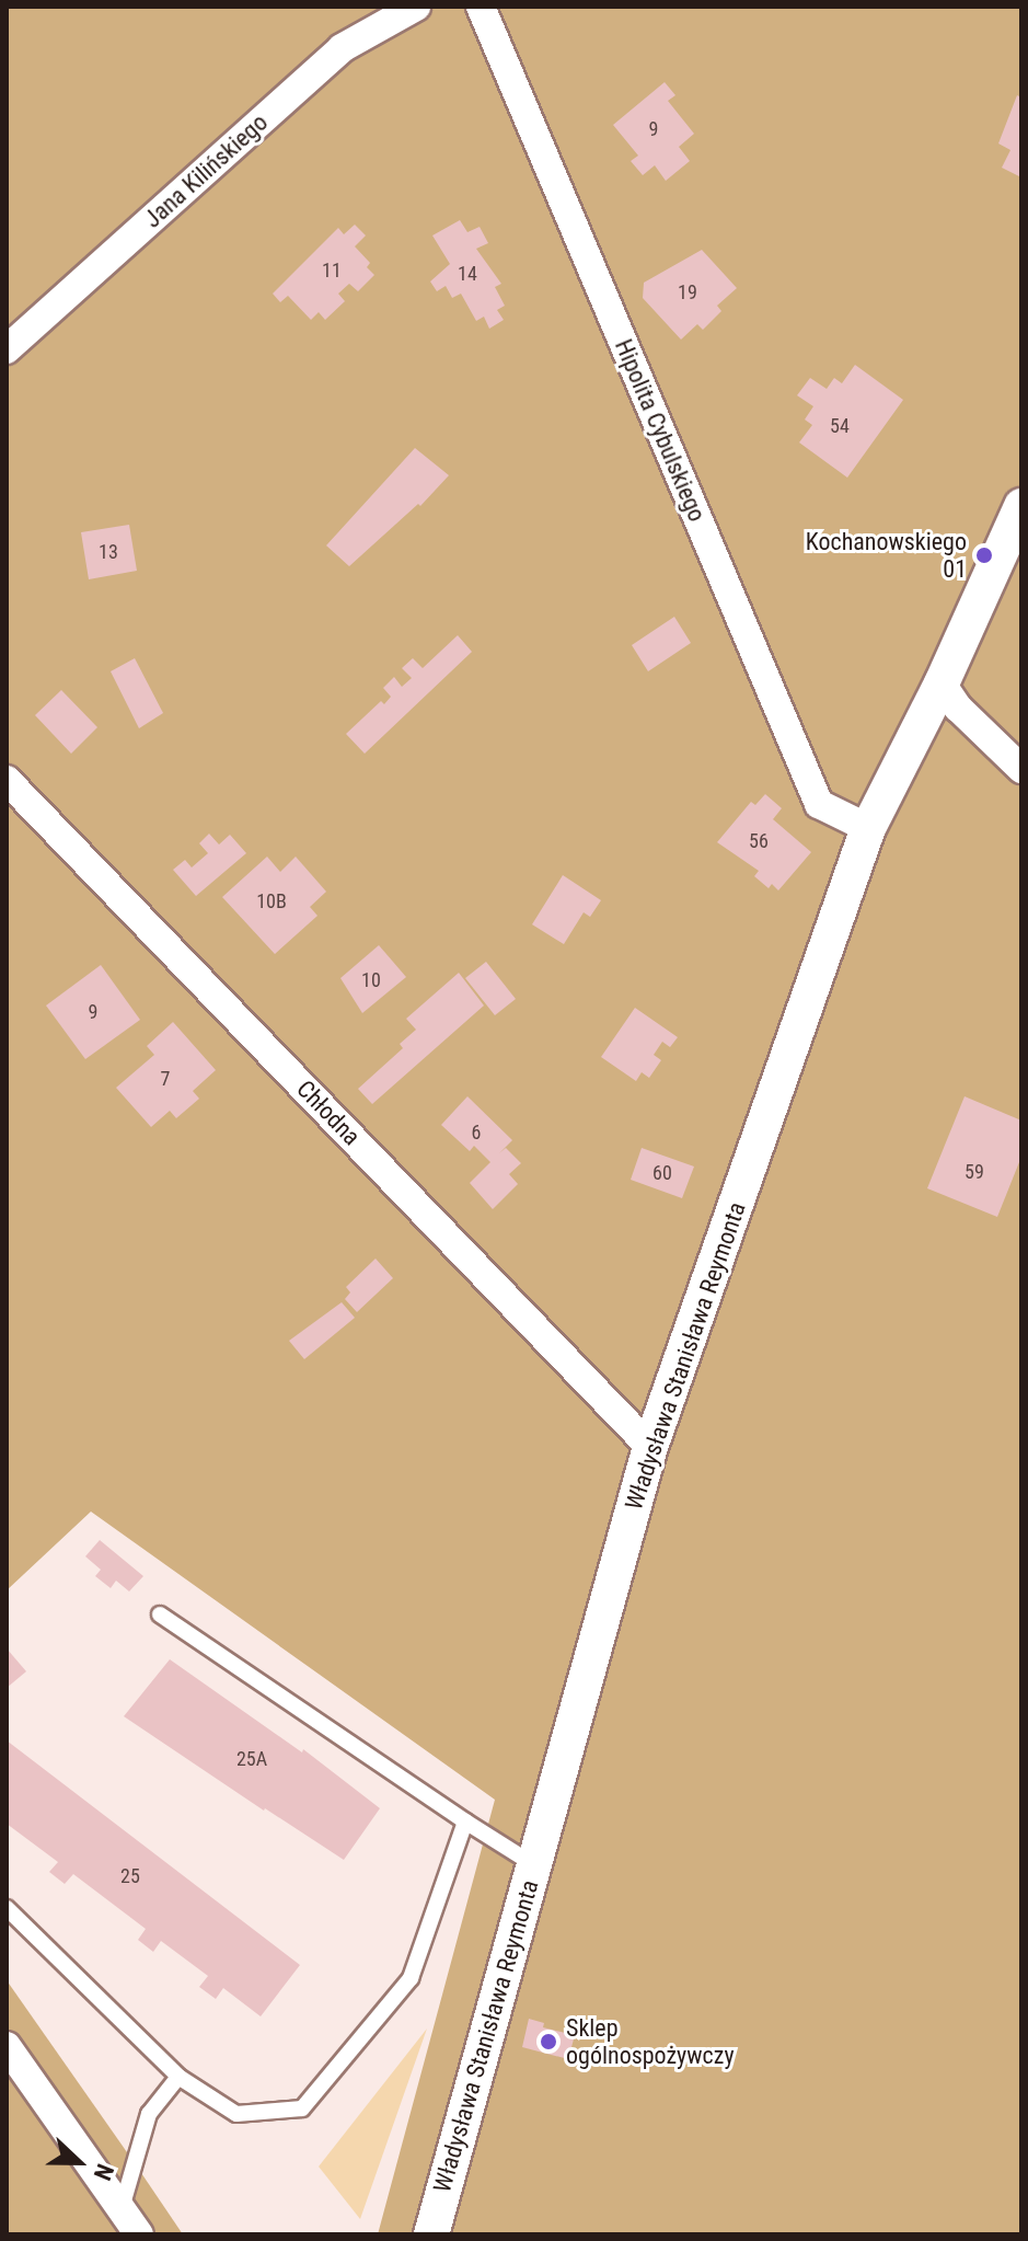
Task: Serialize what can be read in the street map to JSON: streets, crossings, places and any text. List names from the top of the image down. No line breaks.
{"streets":{"street":["Jana Kilińskiego","Hipolita Cybulskiego","Chłodna","Władysława Stanisława Reymonta"]},"crossings":[["Hipolita Cybulskiego","Władysława Stanisława Reymonta"],["Chłodna","Władysława Stanisława Reymonta"]],"places":["Kochanowskiego 01","Sklep ogólnospożywczy"],"house_numbers":["9","11","14","19","54","13","56","10B","10","9","7","6","59","60","25A","25"],"north":"right"}
